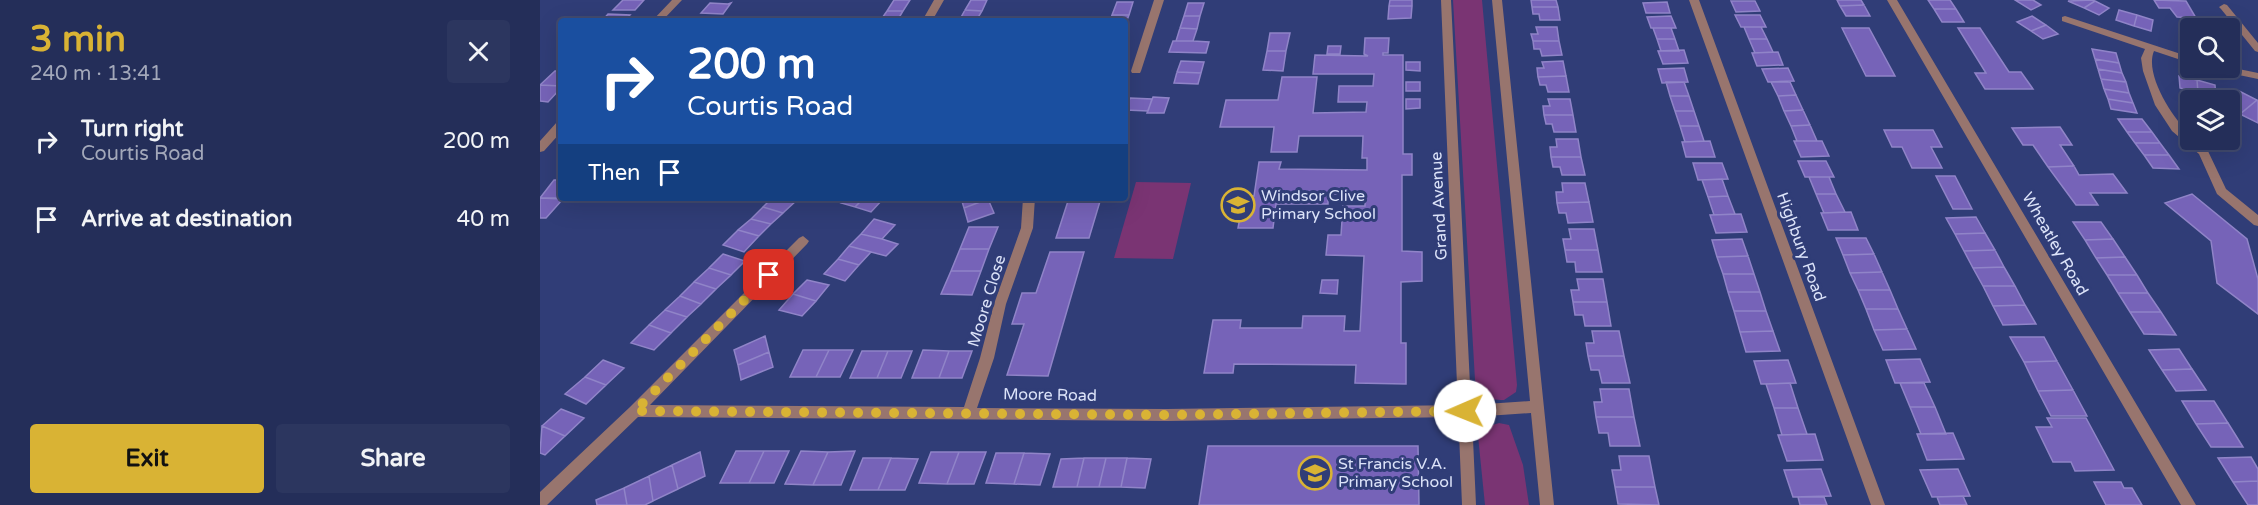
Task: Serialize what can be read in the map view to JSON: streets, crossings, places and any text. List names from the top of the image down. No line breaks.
{"streets":{"street":["Grand Avenue","Wheatley Road","Highbury Road","Moore Close","Moore Road"]},"crossings":[["Grand Avenue","Moore Road"],["Moore Close","Moore Road"]],"places":{"school or university":["Windsor Clive Primary School","St Francis V.A. Primary School"]},"page":{"heading":["3 min","240 m · 13:41"],"turn":["200 m","Courtis Road"],"list":[{"name":"Turn right","note":"Courtis Road","value":"200 m"},{"name":"Arrive at destination","value":"40 m"}],"then":"Then","buttons":["Exit","Share"]}}
